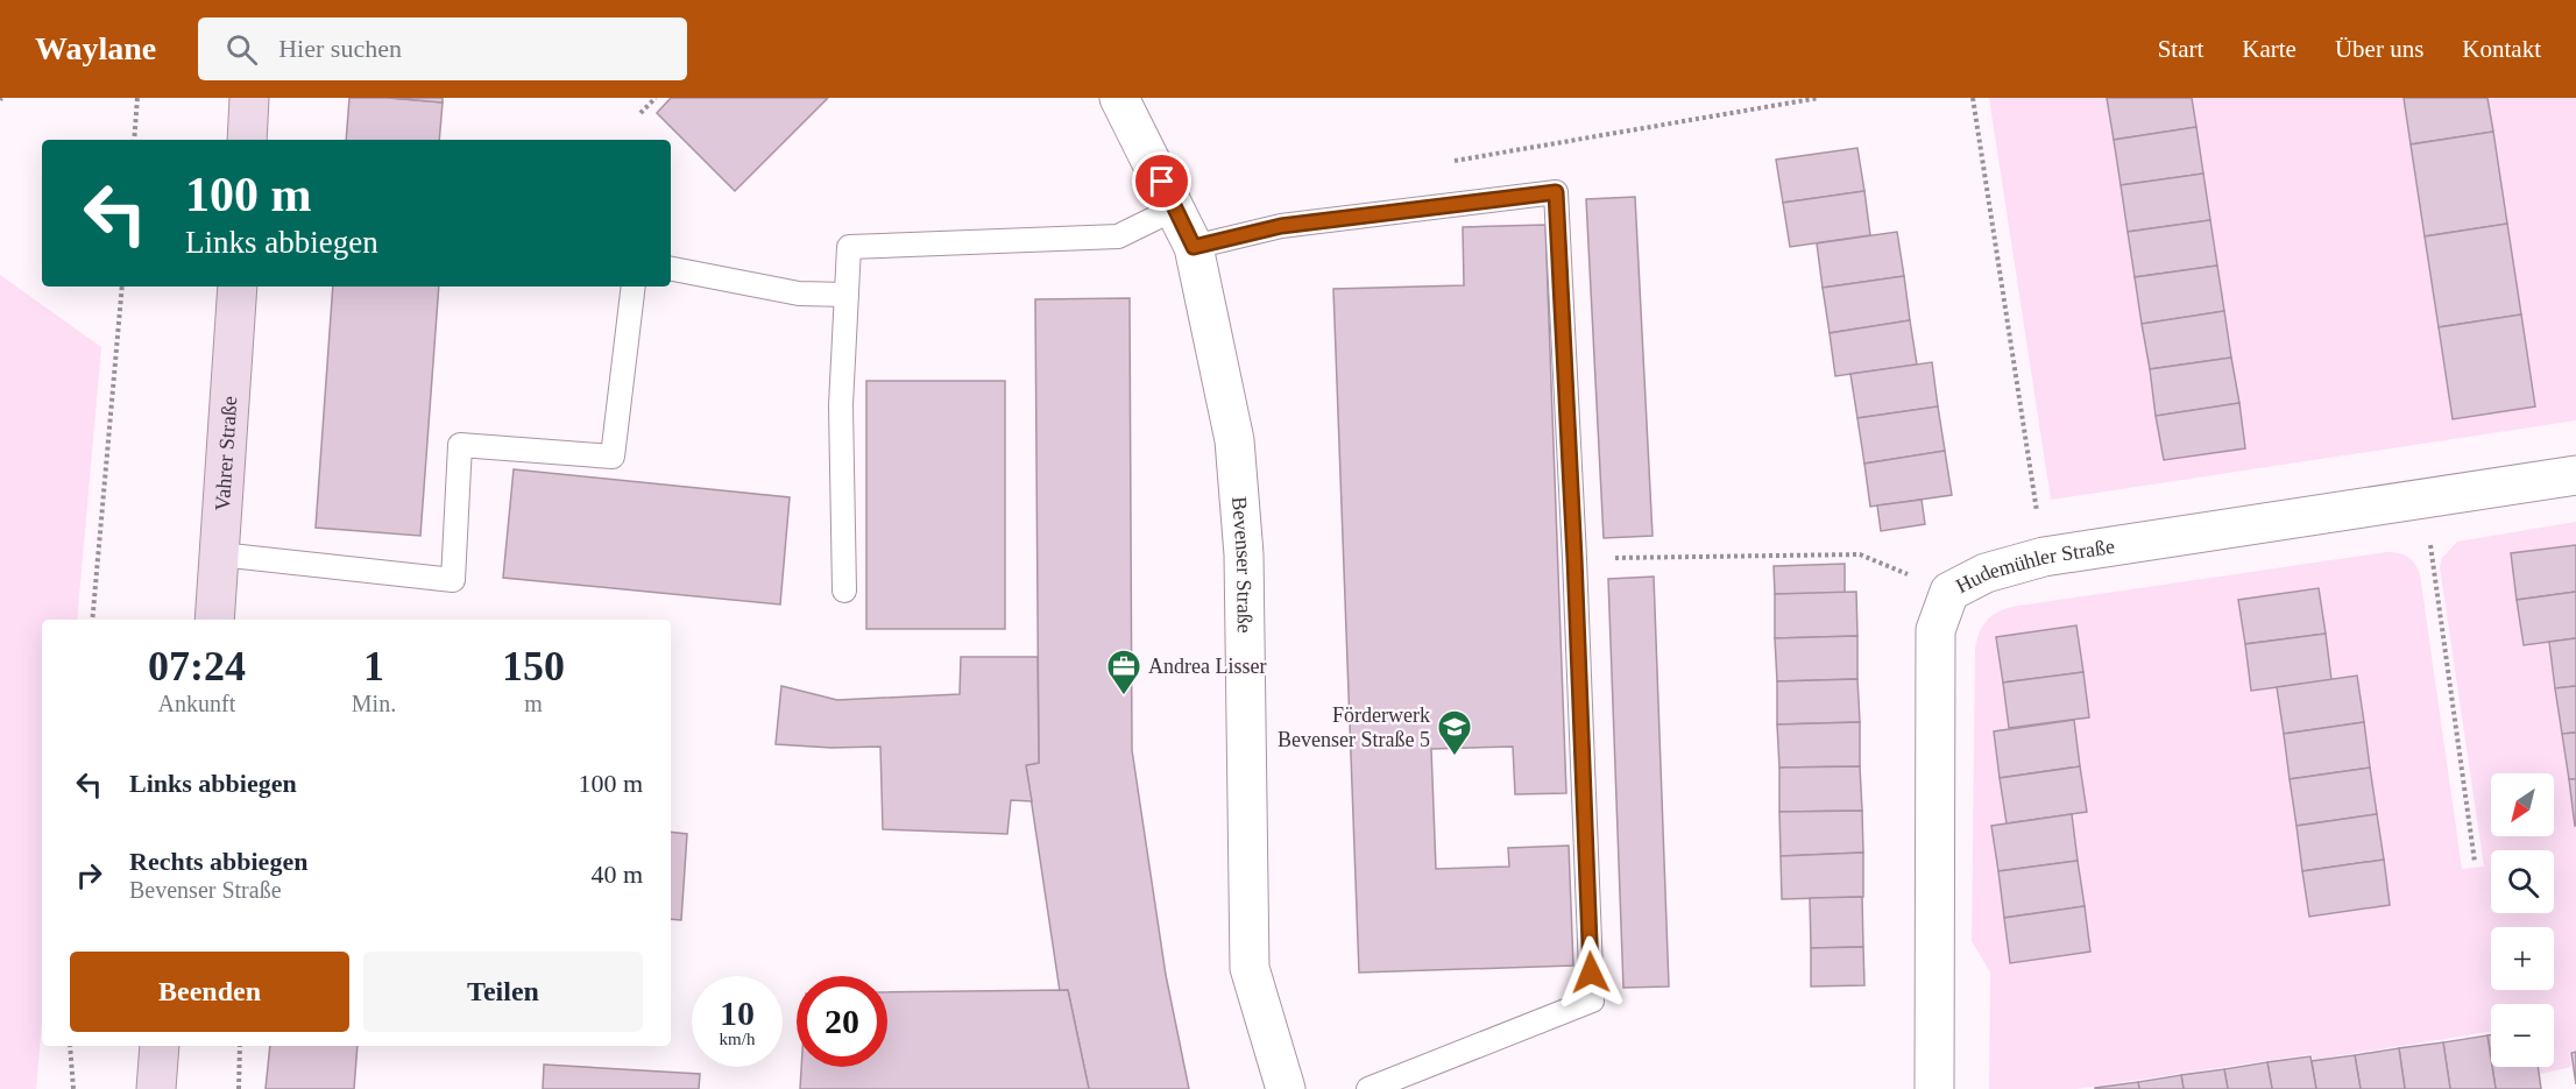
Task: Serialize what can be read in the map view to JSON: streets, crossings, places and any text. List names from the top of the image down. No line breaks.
{"streets":{"main road":["Vahrer Straße"],"street":["Bevenser Straße","Hudemühler Straße"]},"places":{"office":["Andrea Lisser"],"school or university":["Förderwerk Bevenser Straße 5"]},"north":"bottom left","page":{"header":"Waylane","search":"Hier suchen","nav":["Start","Karte","Über uns","Kontakt"],"turn":["100 m","Links abbiegen"],"eta":["07:24","Ankunft","1","Min.","150","m"],"list":[{"name":"Links abbiegen","value":"100 m"},{"name":"Rechts abbiegen","note":"Bevenser Straße","value":"40 m"}],"map_buttons":["+","−"],"buttons":["Beenden","Teilen"],"speed":"10 km/h","limit":"20"}}
